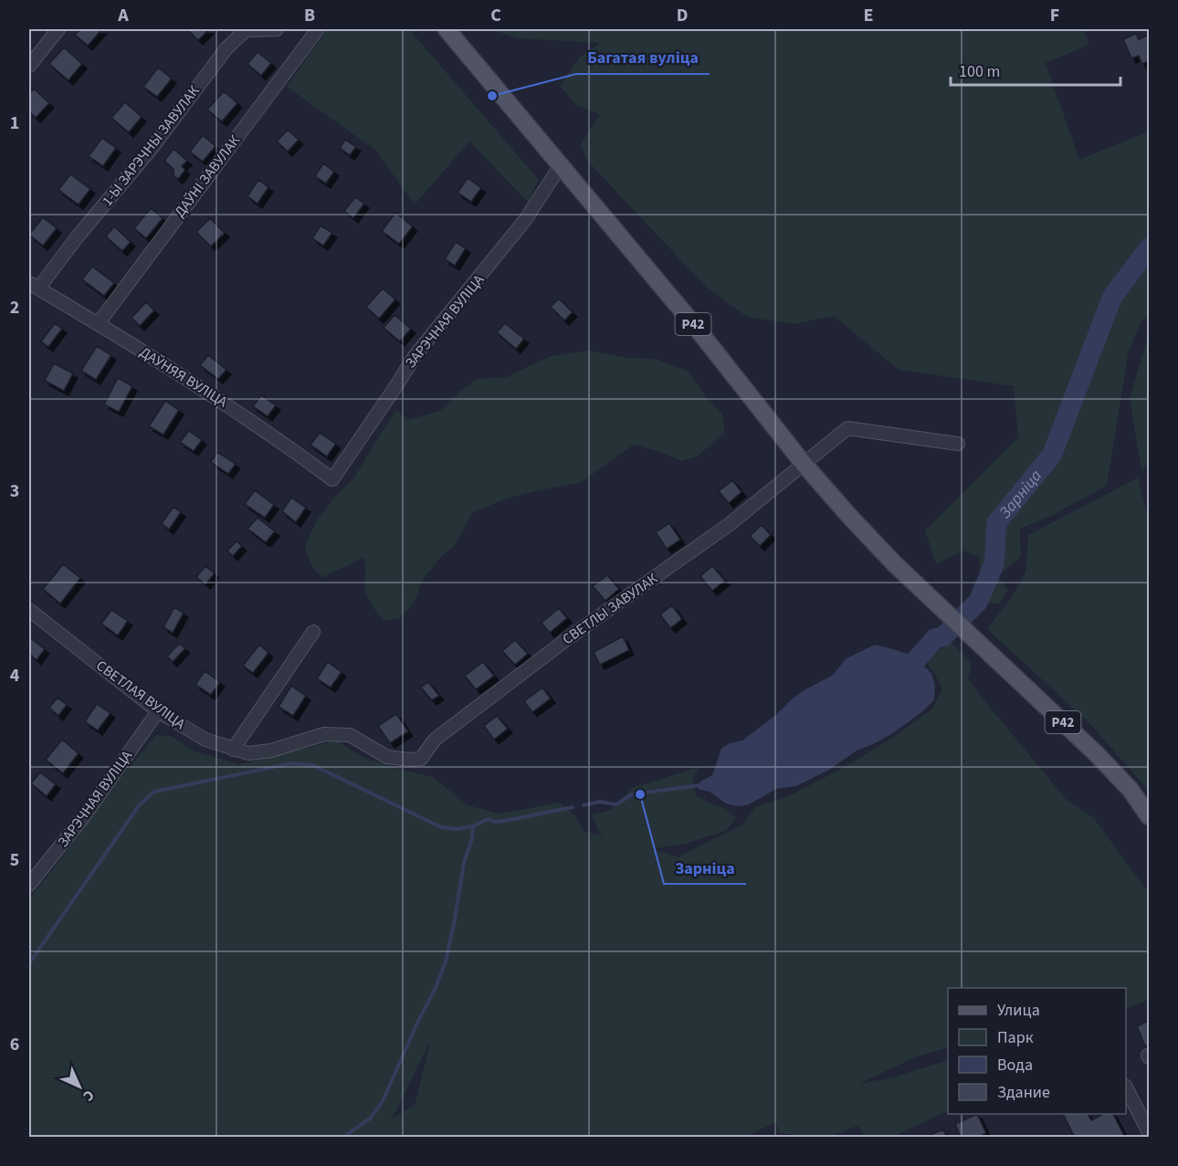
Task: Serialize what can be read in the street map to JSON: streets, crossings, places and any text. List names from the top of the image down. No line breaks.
{"streets":{"main road":["Р42"],"street":["1-Ы ЗАРЭЧНЫ ЗАВУЛАК","ДАЎНІ ЗАВУЛАК","ЗАРЭЧНАЯ ВУЛІЦА","ДАЎНЯЯ ВУЛІЦА","СВЕТЛЫ ЗАВУЛАК","СВЕТЛАЯ ВУЛІЦА"]},"crossings":[["1-Ы ЗАРЭЧНЫ ЗАВУЛАК","ДАЎНЯЯ ВУЛІЦА"],["ДАЎНІ ЗАВУЛАК","ДАЎНЯЯ ВУЛІЦА"],["ЗАРЭЧНАЯ ВУЛІЦА","Р42"],["ЗАРЭЧНАЯ ВУЛІЦА","ДАЎНЯЯ ВУЛІЦА"],["ЗАРЭЧНАЯ ВУЛІЦА","СВЕТЛАЯ ВУЛІЦА"],["Р42","СВЕТЛЫ ЗАВУЛАК"],["СВЕТЛЫ ЗАВУЛАК","СВЕТЛАЯ ВУЛІЦА"]],"water":["Зарніца"],"places":["Багатая вуліца","Зарніца"],"legend":["Улица","Парк","Вода","Здание"],"scale_bar":"100 m","north":"bottom right","grid":{"columns":["A","B","C","D","E","F"],"rows":["1","2","3","4","5","6"]}}
